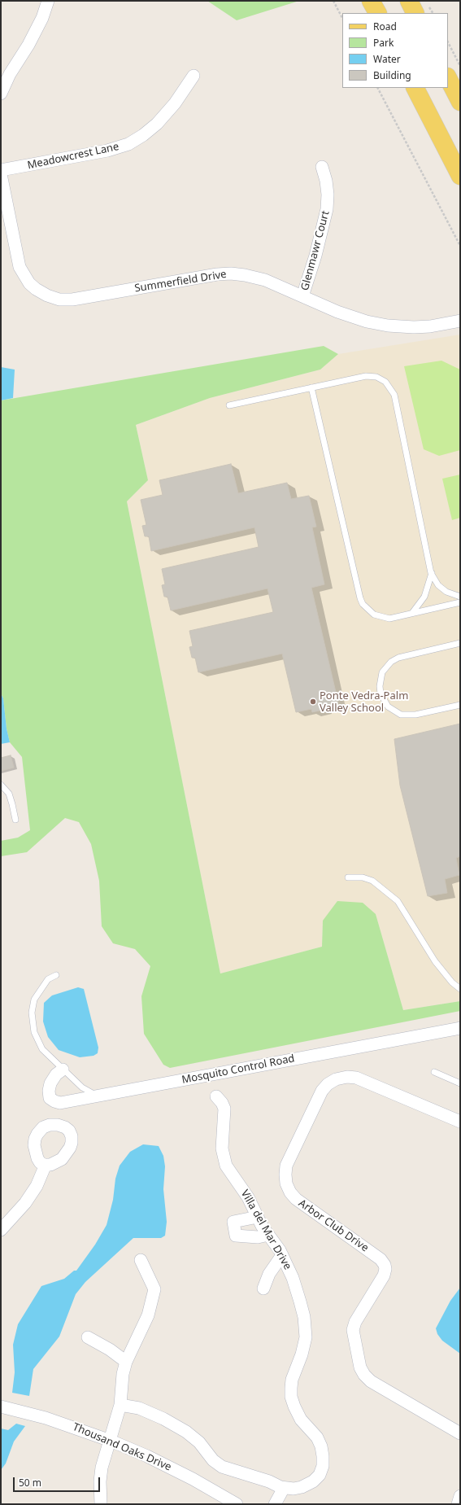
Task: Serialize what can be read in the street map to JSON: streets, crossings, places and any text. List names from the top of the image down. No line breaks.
{"streets":{"street":["Meadowcrest Lane","Glenmawr Court","Summerfield Drive","Mosquito Control Road","Arbor Club Drive","Villa del Mar Drive","Thousand Oaks Drive"]},"crossings":[["Glenmawr Court","Summerfield Drive"]],"places":["Ponte Vedra-Palm Valley School"],"legend":["Road","Park","Water","Building"],"scale_bar":"50 m"}
